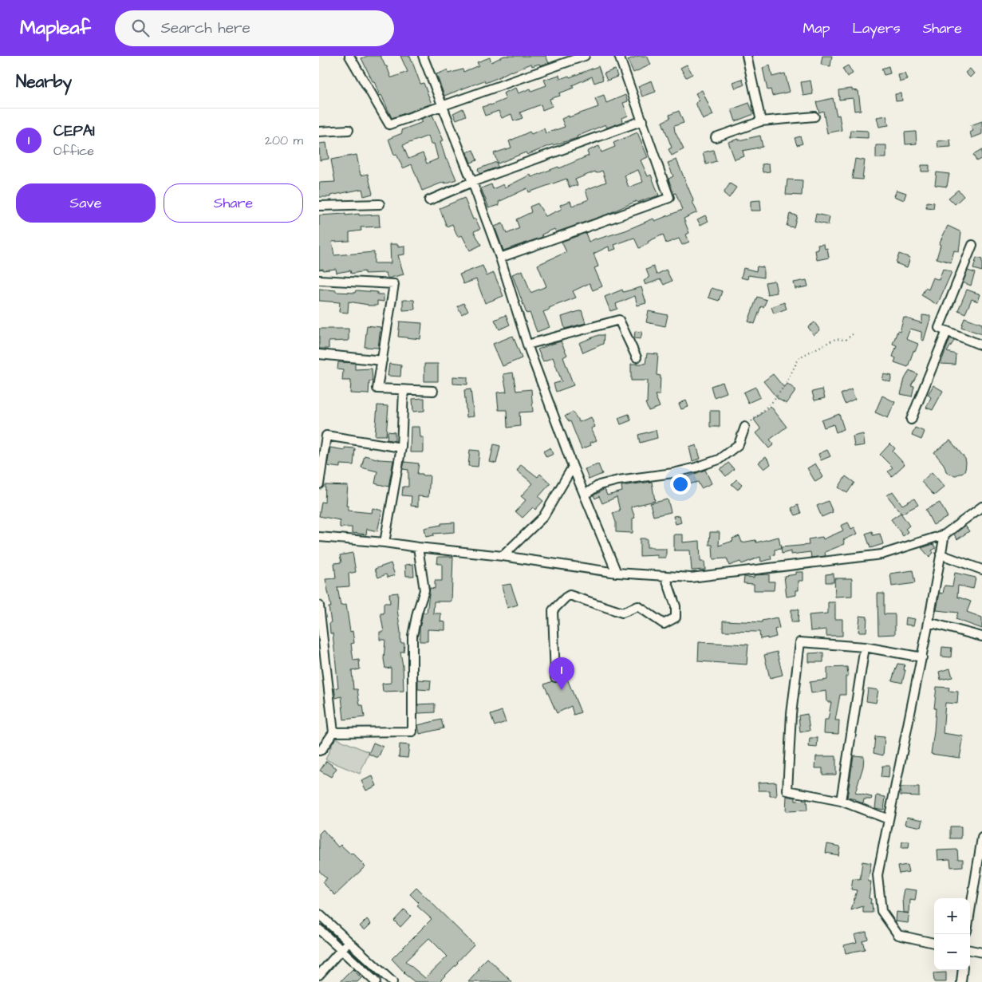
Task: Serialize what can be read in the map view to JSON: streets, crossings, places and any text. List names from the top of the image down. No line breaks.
{"page":{"header":"Mapleaf","search":"Search here","nav":["Map","Layers","Share"],"heading":"Nearby","list":[{"mark":"1","name":"CEPAI","note":"Office","value":"200 m"}],"buttons":["Save","Share"],"pins":"1","map_buttons":["+","−"]}}
